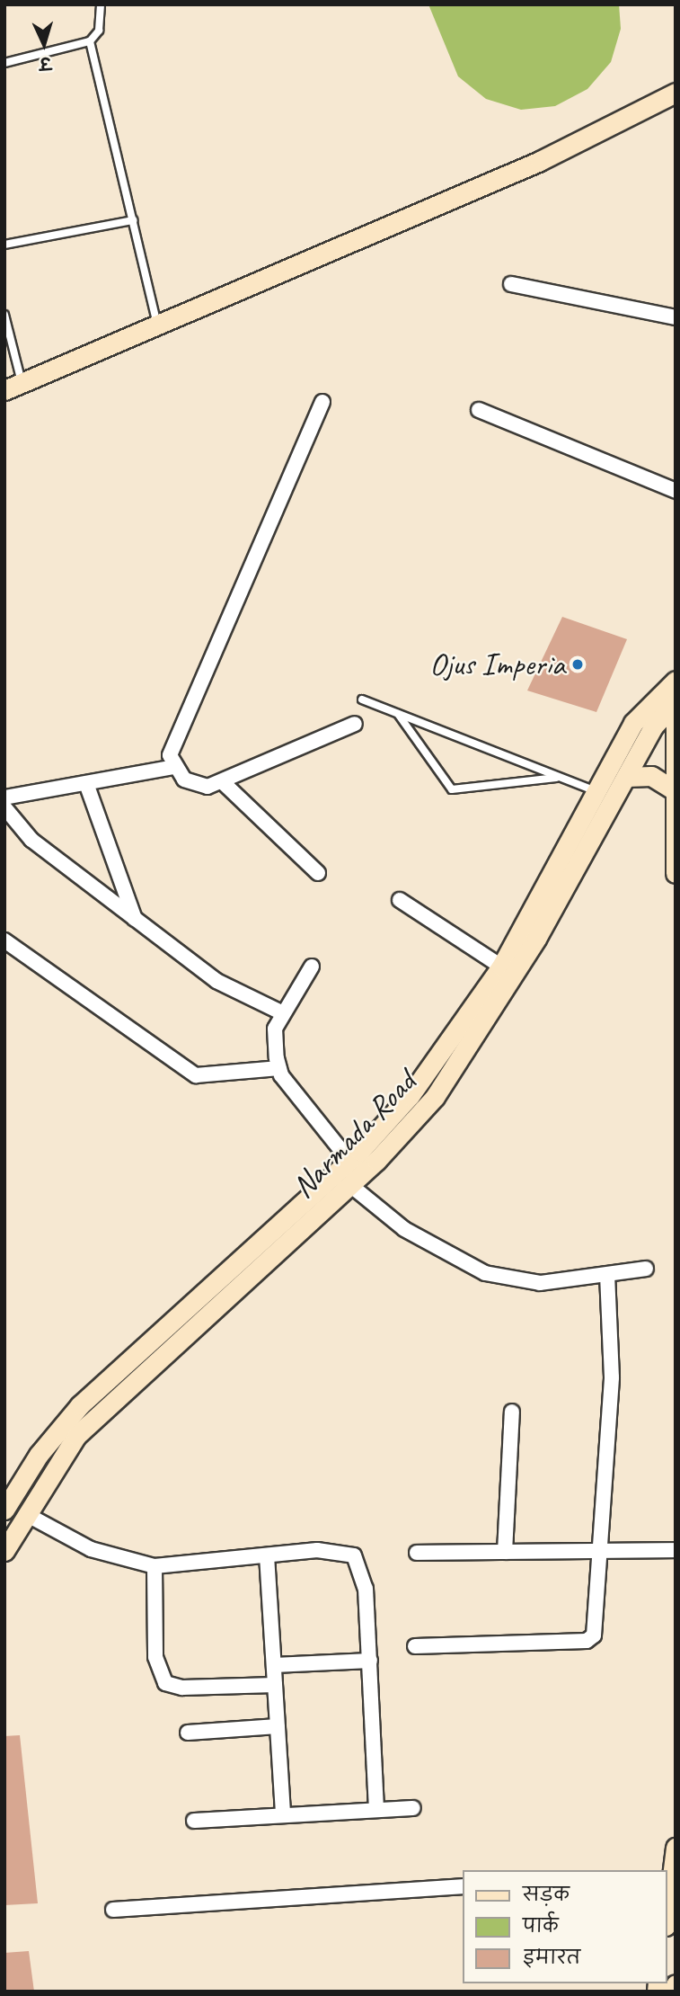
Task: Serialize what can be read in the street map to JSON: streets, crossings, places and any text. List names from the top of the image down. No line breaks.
{"streets":{"street":["Narmada Road"]},"places":["Ojus Imperia"],"legend":["सड़क","पार्क","इमारत"],"north":"bottom"}
